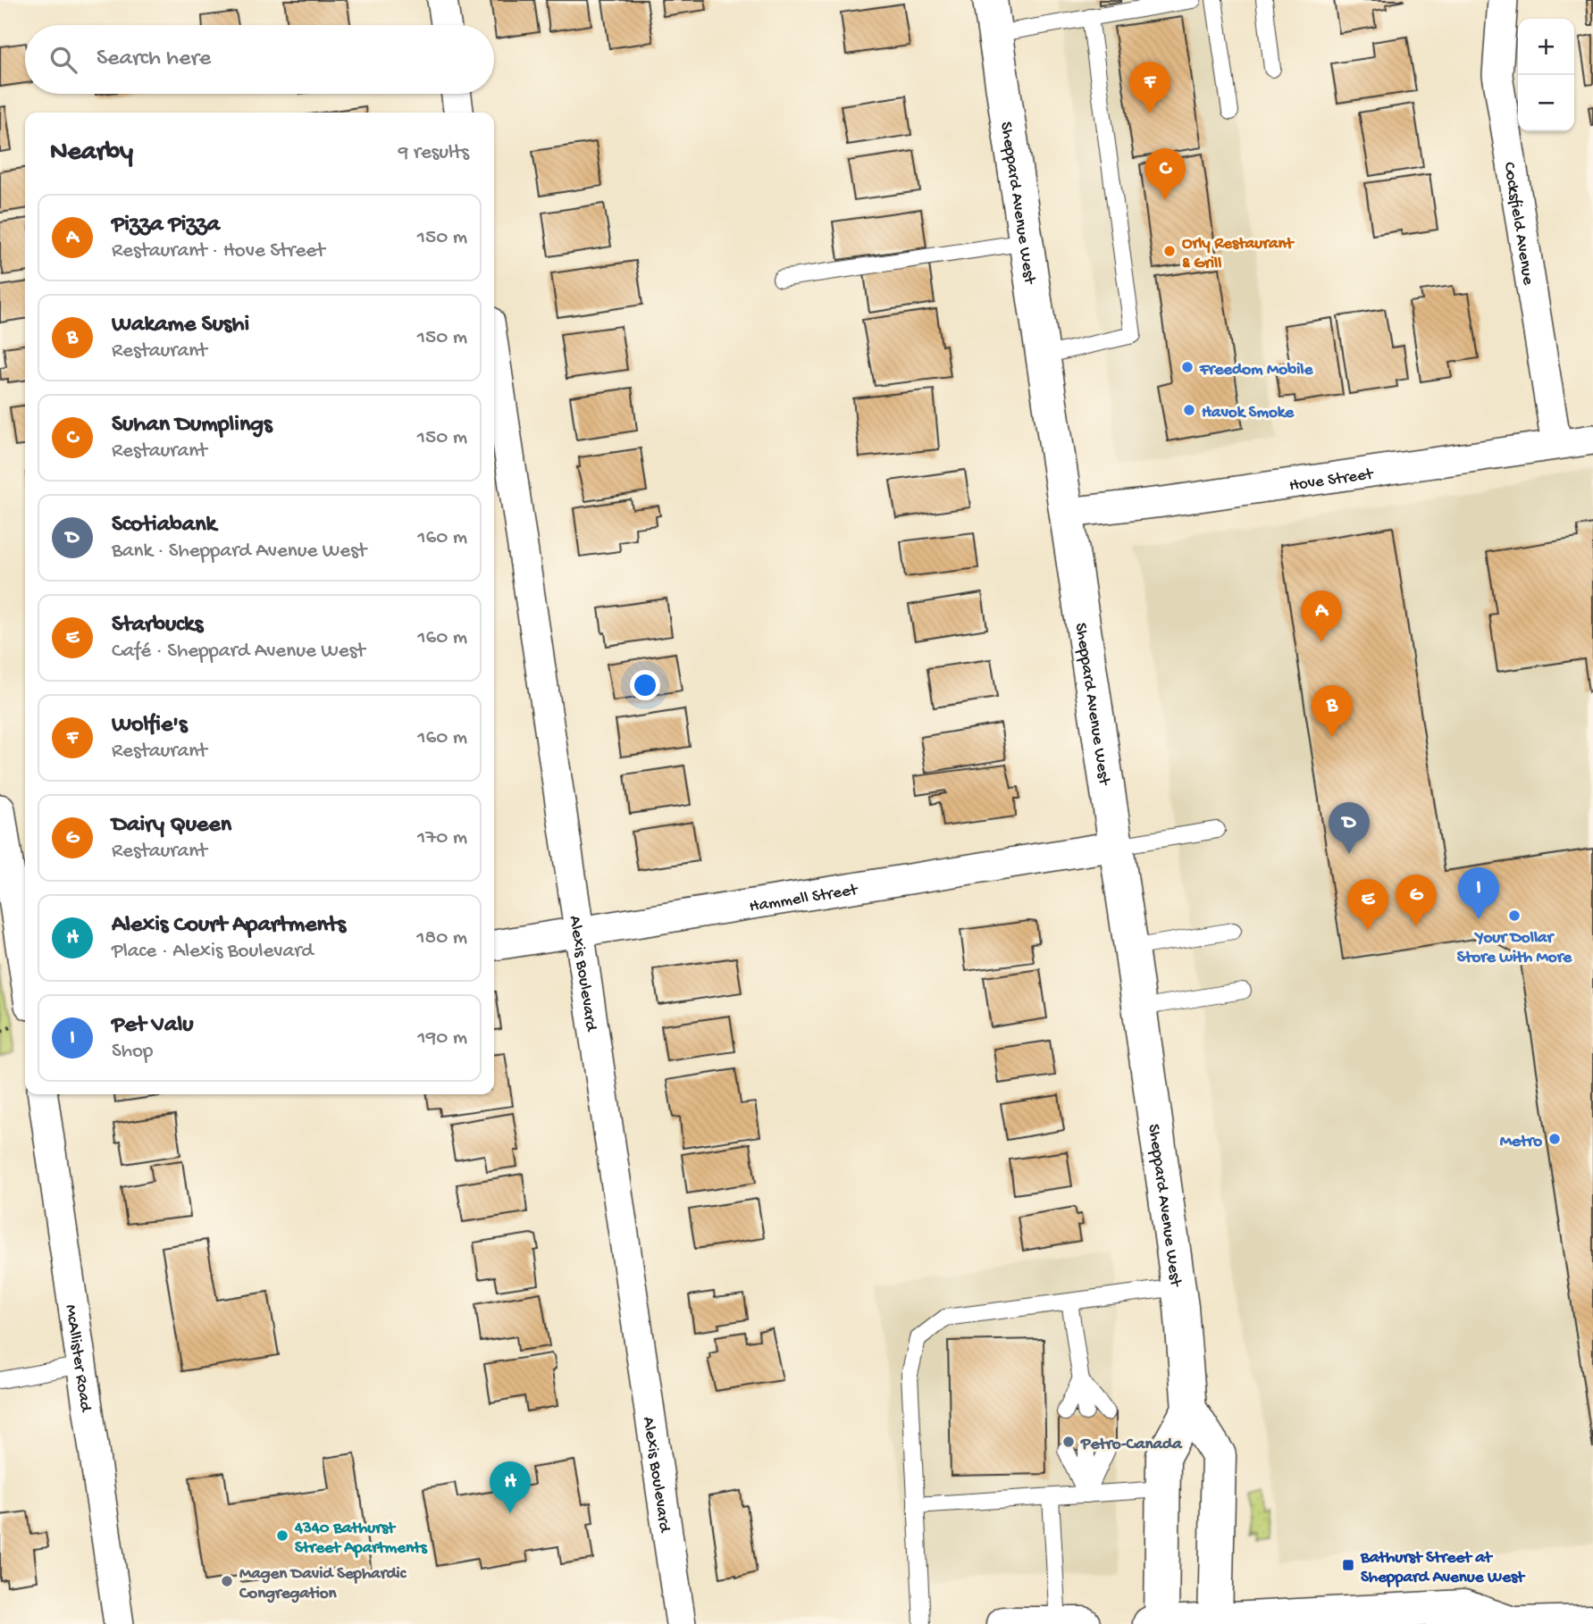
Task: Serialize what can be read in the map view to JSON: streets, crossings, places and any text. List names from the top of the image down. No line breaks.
{"streets":{"main road":["Sheppard Avenue West"],"street":["Cocksfield Avenue","Hove Street","Hammell Street","Alexis Boulevard","McAllister Road"]},"crossings":[["Sheppard Avenue West","Hove Street"],["Sheppard Avenue West","Hammell Street"],["Cocksfield Avenue","Hove Street"],["Hammell Street","Alexis Boulevard"]],"places":{"other":["Orly Restaurant & Grill","Freedom Mobile","Havok Smoke","Your Dollar Store with More","Metro","Petro-Canada","4340 Bathurst Street Apartments","Magen David Sephardic Congregation"],"transit":["Bathurst Street at Sheppard Avenue West"]},"page":{"map_buttons":["+","−"],"search":"Search here","pins":["F","C","A","B","D","I","G","E","H"],"heading":["Nearby","9 results"],"list":[{"mark":"A","name":"Pizza Pizza","note":"Restaurant · Hove Street","value":"150 m"},{"mark":"B","name":"Wakame Sushi","note":"Restaurant","value":"150 m"},{"mark":"C","name":"Suhan Dumplings","note":"Restaurant","value":"150 m"},{"mark":"D","name":"Scotiabank","note":"Bank · Sheppard Avenue West","value":"160 m"},{"mark":"E","name":"Starbucks","note":"Café · Sheppard Avenue West","value":"160 m"},{"mark":"F","name":"Wolfie's","note":"Restaurant","value":"160 m"},{"mark":"G","name":"Dairy Queen","note":"Restaurant","value":"170 m"},{"mark":"H","name":"Alexis Court Apartments","note":"Place · Alexis Boulevard","value":"180 m"},{"mark":"I","name":"Pet Valu","note":"Shop","value":"190 m"}]}}
